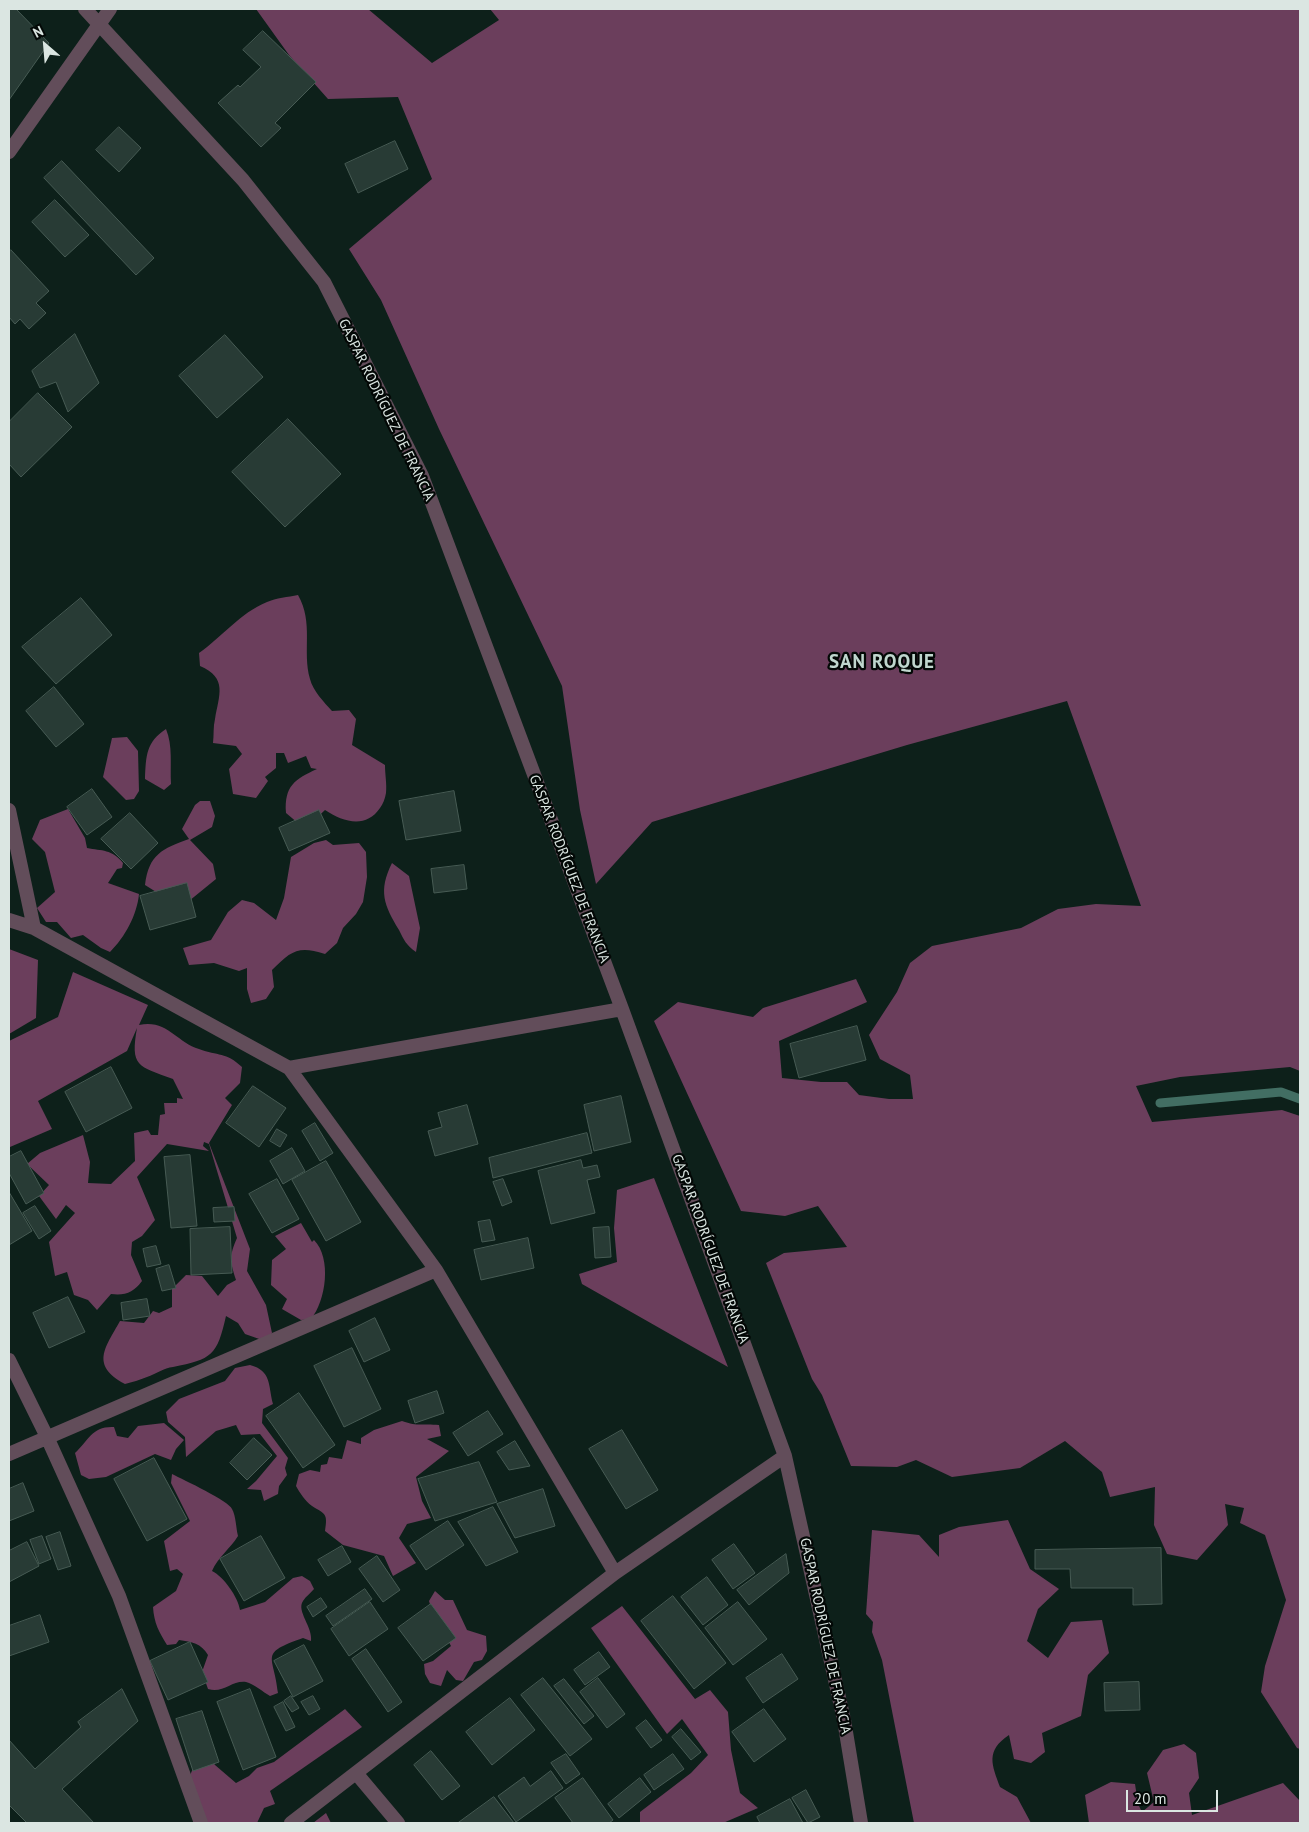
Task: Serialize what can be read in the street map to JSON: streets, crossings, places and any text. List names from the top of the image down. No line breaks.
{"streets":{"street":["GASPAR RODRÍGUEZ DE FRANCIA"]},"districts":["SAN ROQUE"],"scale_bar":"20 m","north":"top left"}
